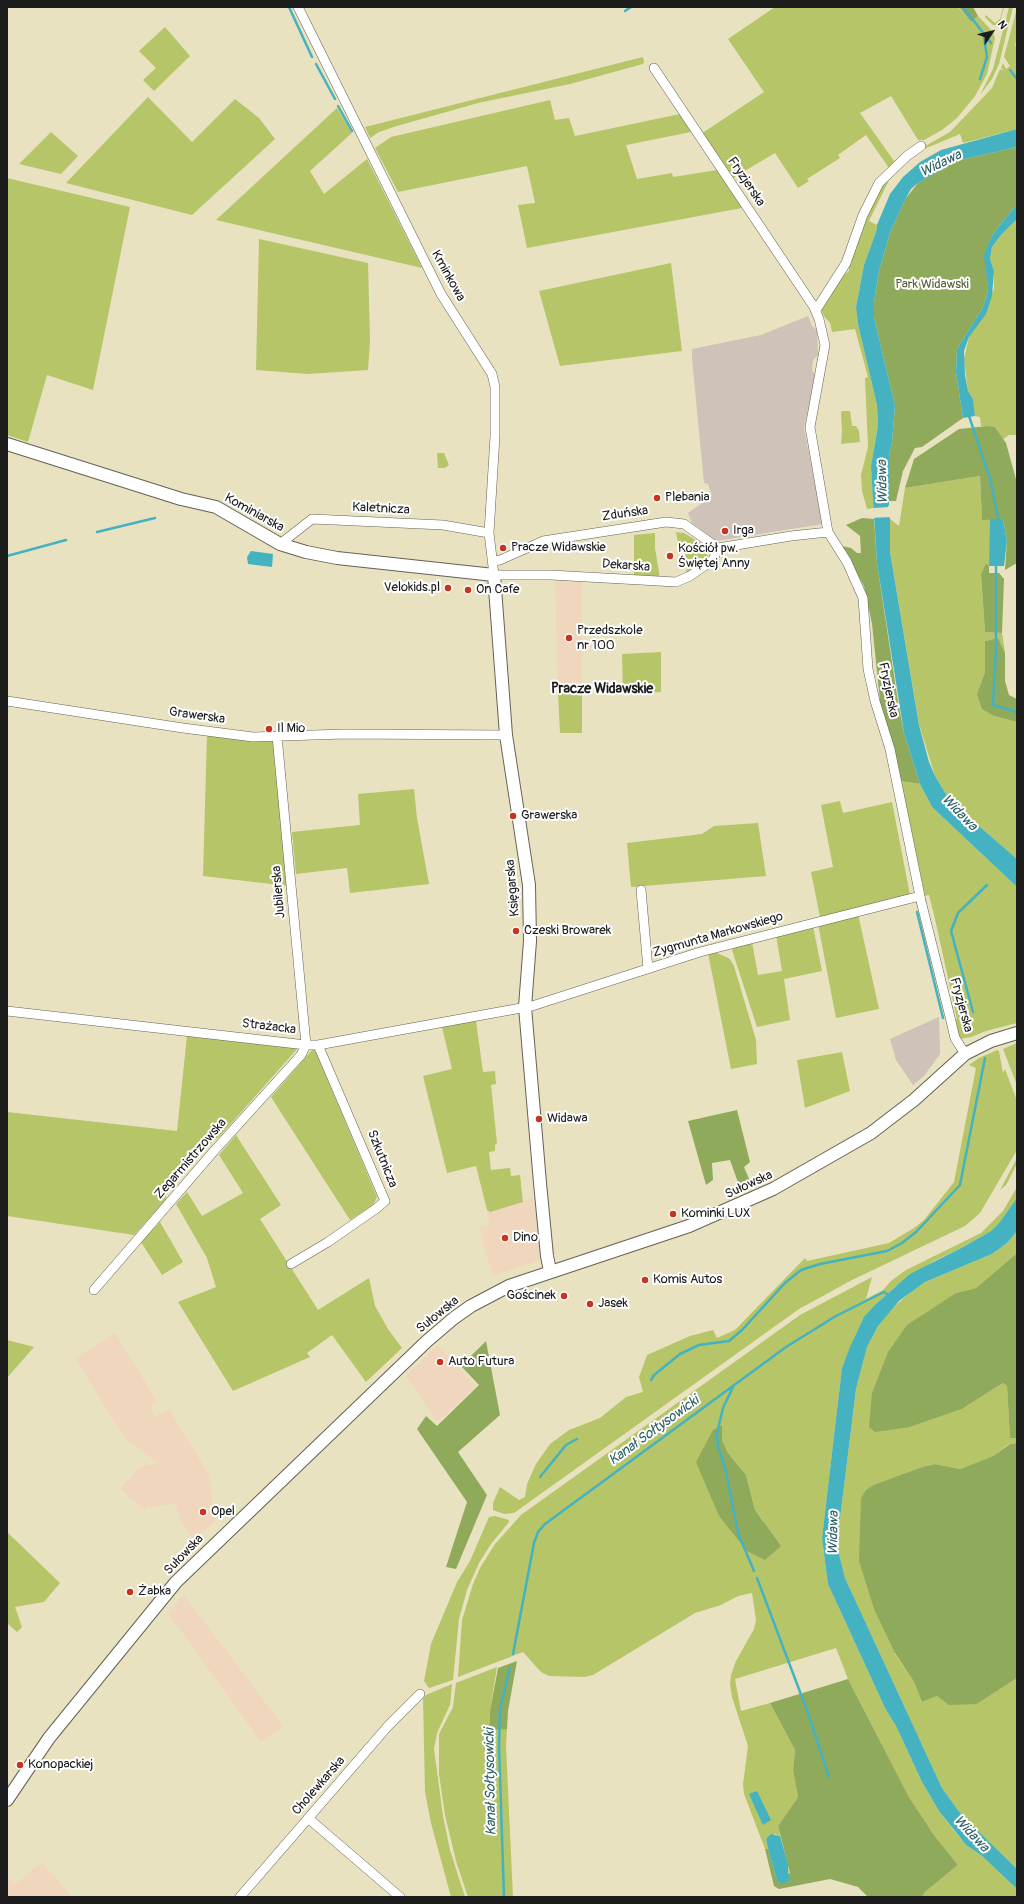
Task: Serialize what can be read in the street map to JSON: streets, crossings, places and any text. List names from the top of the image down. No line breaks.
{"streets":{"main road":["Kominiarska","Księgarska","Sułowska"],"street":["Fryzjerska","Kminkowa","Kaletnicza","Zduńska","Dekarska","Grawerska","Jubilerska","Zygmunta Markowskiego","Strażacka","Zegarmistrzowska","Szkutnicza","Cholewkarska"]},"crossings":[["Fryzjerska","Zygmunta Markowskiego"],["Fryzjerska","Sułowska"],["Kminkowa","Kaletnicza"],["Kminkowa","Kominiarska"],["Kminkowa","Zduńska"],["Kminkowa","Dekarska"],["Kminkowa","Księgarska"],["Kaletnicza","Kominiarska"],["Kominiarska","Dekarska"],["Kominiarska","Księgarska"],["Zduńska","Dekarska"],["Dekarska","Księgarska"],["Grawerska","Księgarska"],["Grawerska","Jubilerska"],["Księgarska","Zygmunta Markowskiego"],["Księgarska","Strażacka"],["Księgarska","Sułowska"],["Jubilerska","Strażacka"],["Jubilerska","Zegarmistrzowska"],["Zygmunta Markowskiego","Strażacka"],["Strażacka","Zegarmistrzowska"],["Strażacka","Szkutnicza"]],"districts":["Pracze Widawskie"],"water":["Widawa","Kanał Sołtysowicki"],"parks":["Park Widawski"],"places":["Plebania","Irga","Pracze Widawskie","Kościół pw. Świętej Anny","Velokids.pl","On Cafe","Przedszkole nr 100","Il Mio","Grawerska","Czeski Browarek","Widawa","Kominki LUX","Dino","Komis Autos","Gościnek","Jasek","Auto Futura","Opel","Żabka","Konopackiej"],"north":"top right"}
